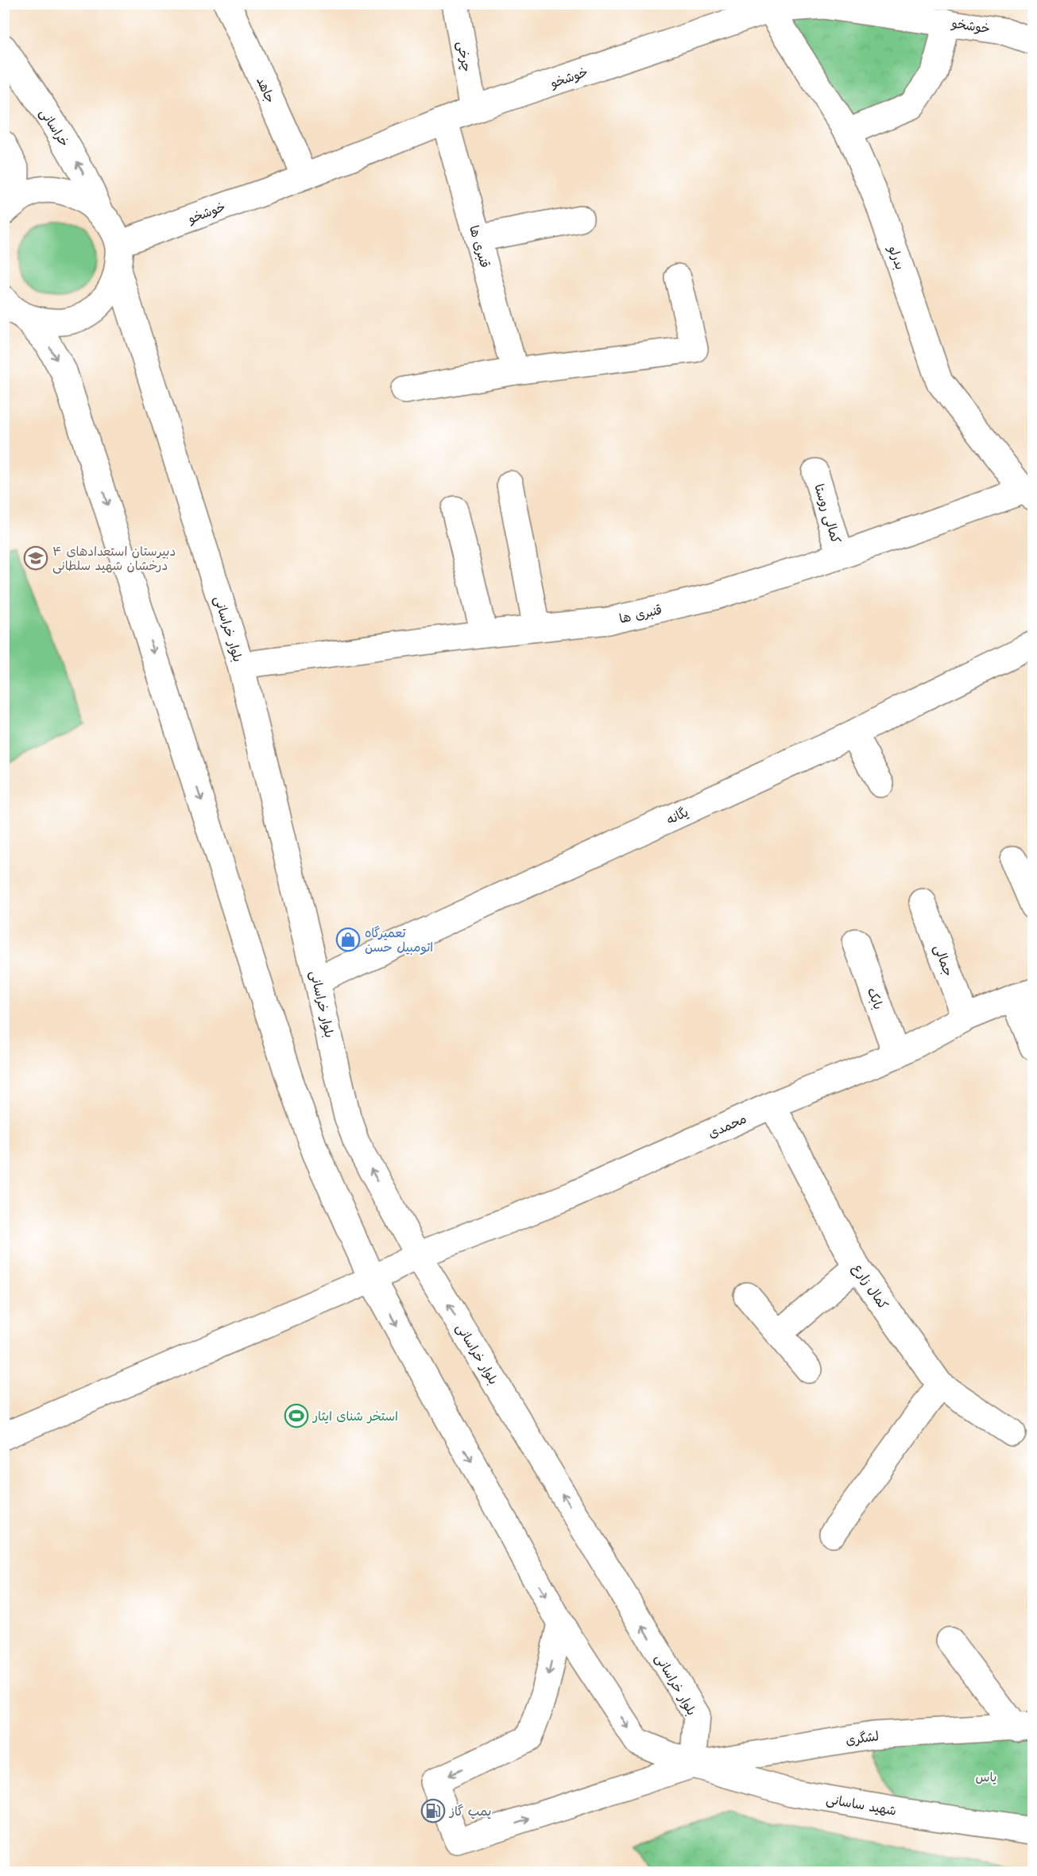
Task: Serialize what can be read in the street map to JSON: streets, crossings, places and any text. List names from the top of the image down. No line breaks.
{"streets":{"street":["خوشخو","چرخی","جاهد","خراسانی","قنبری ها","بدرلو","کمالی روستا","بلوار خراسانی","یگانه","جمالی","بابک","محمدی","کمال زارع","لشگری","شهید ساسانی"]},"crossings":[["خوشخو","چرخی"],["خوشخو","جاهد"],["خوشخو","قنبری ها"],["خوشخو","بدرلو"],["قنبری ها","بدرلو"],["قنبری ها","کمالی روستا"],["قنبری ها","بلوار خراسانی"],["بلوار خراسانی","یگانه"],["بلوار خراسانی","محمدی"],["بلوار خراسانی","لشگری"],["بلوار خراسانی","شهید ساسانی"],["جمالی","محمدی"],["بابک","محمدی"],["محمدی","کمال زارع"],["لشگری","شهید ساسانی"]],"one_way":["خراسانی"],"parks":["یاس"],"places":{"school or university":["۴ دبیرستان استعدادهای درخشان شهید سلطانی"],"shop":["تعمیرگاه اتومبیل حسن"],"sports":["استخر شنای ایثار"],"fuel station":["پمپ گاز"]}}
